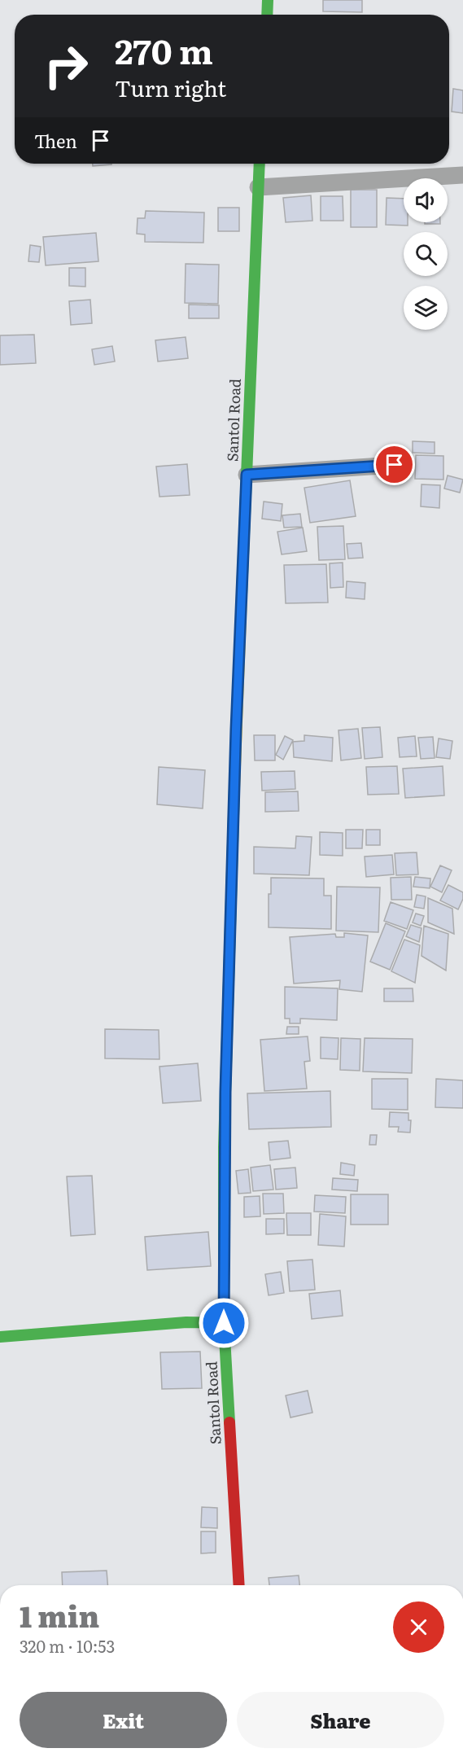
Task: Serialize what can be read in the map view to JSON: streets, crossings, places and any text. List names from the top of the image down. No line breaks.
{"streets":{"main road":["Santol Road"]},"page":{"turn":["270 m","Turn right"],"then":"Then","heading":["1 min","320 m · 10:53"],"buttons":["Exit","Share"]}}
